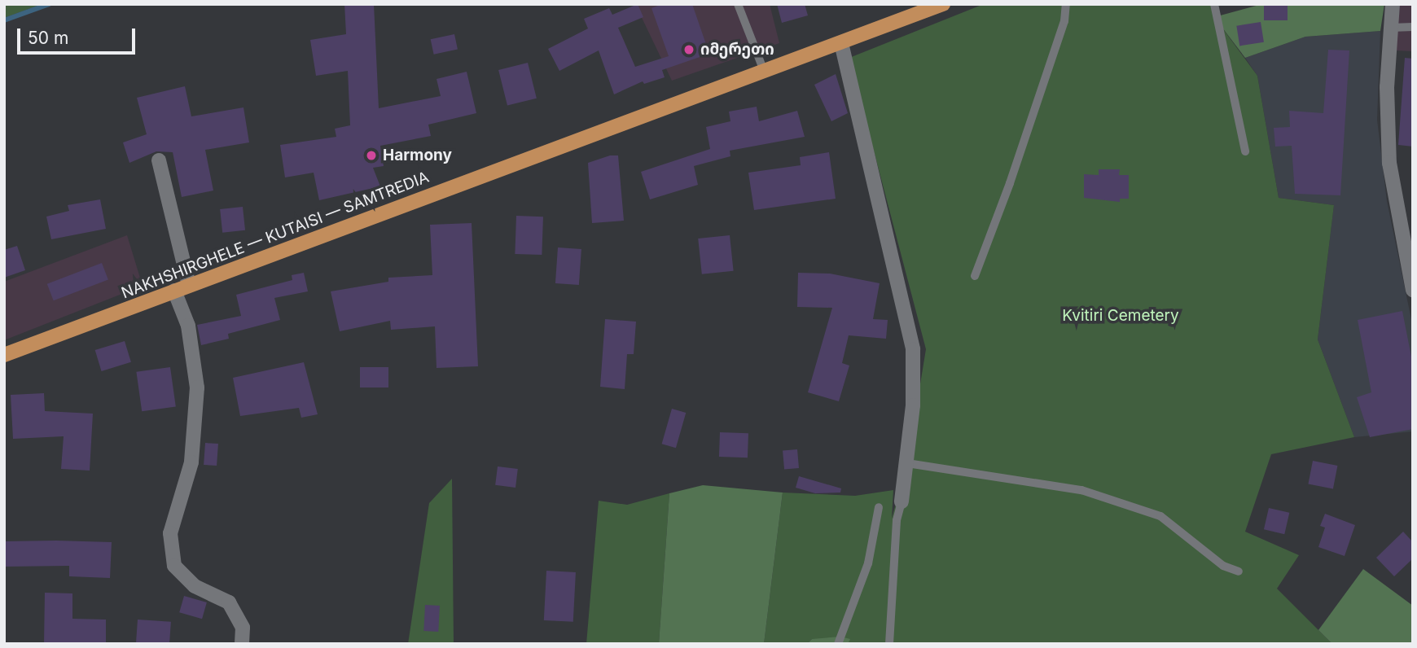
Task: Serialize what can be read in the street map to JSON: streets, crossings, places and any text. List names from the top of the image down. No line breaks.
{"streets":{"main road":["NAKHSHIRGHELE — KUTAISI — SAMTREDIA"]},"parks":["Kvitiri Cemetery"],"places":["იმერეთი","Harmony"],"scale_bar":"50 m"}
